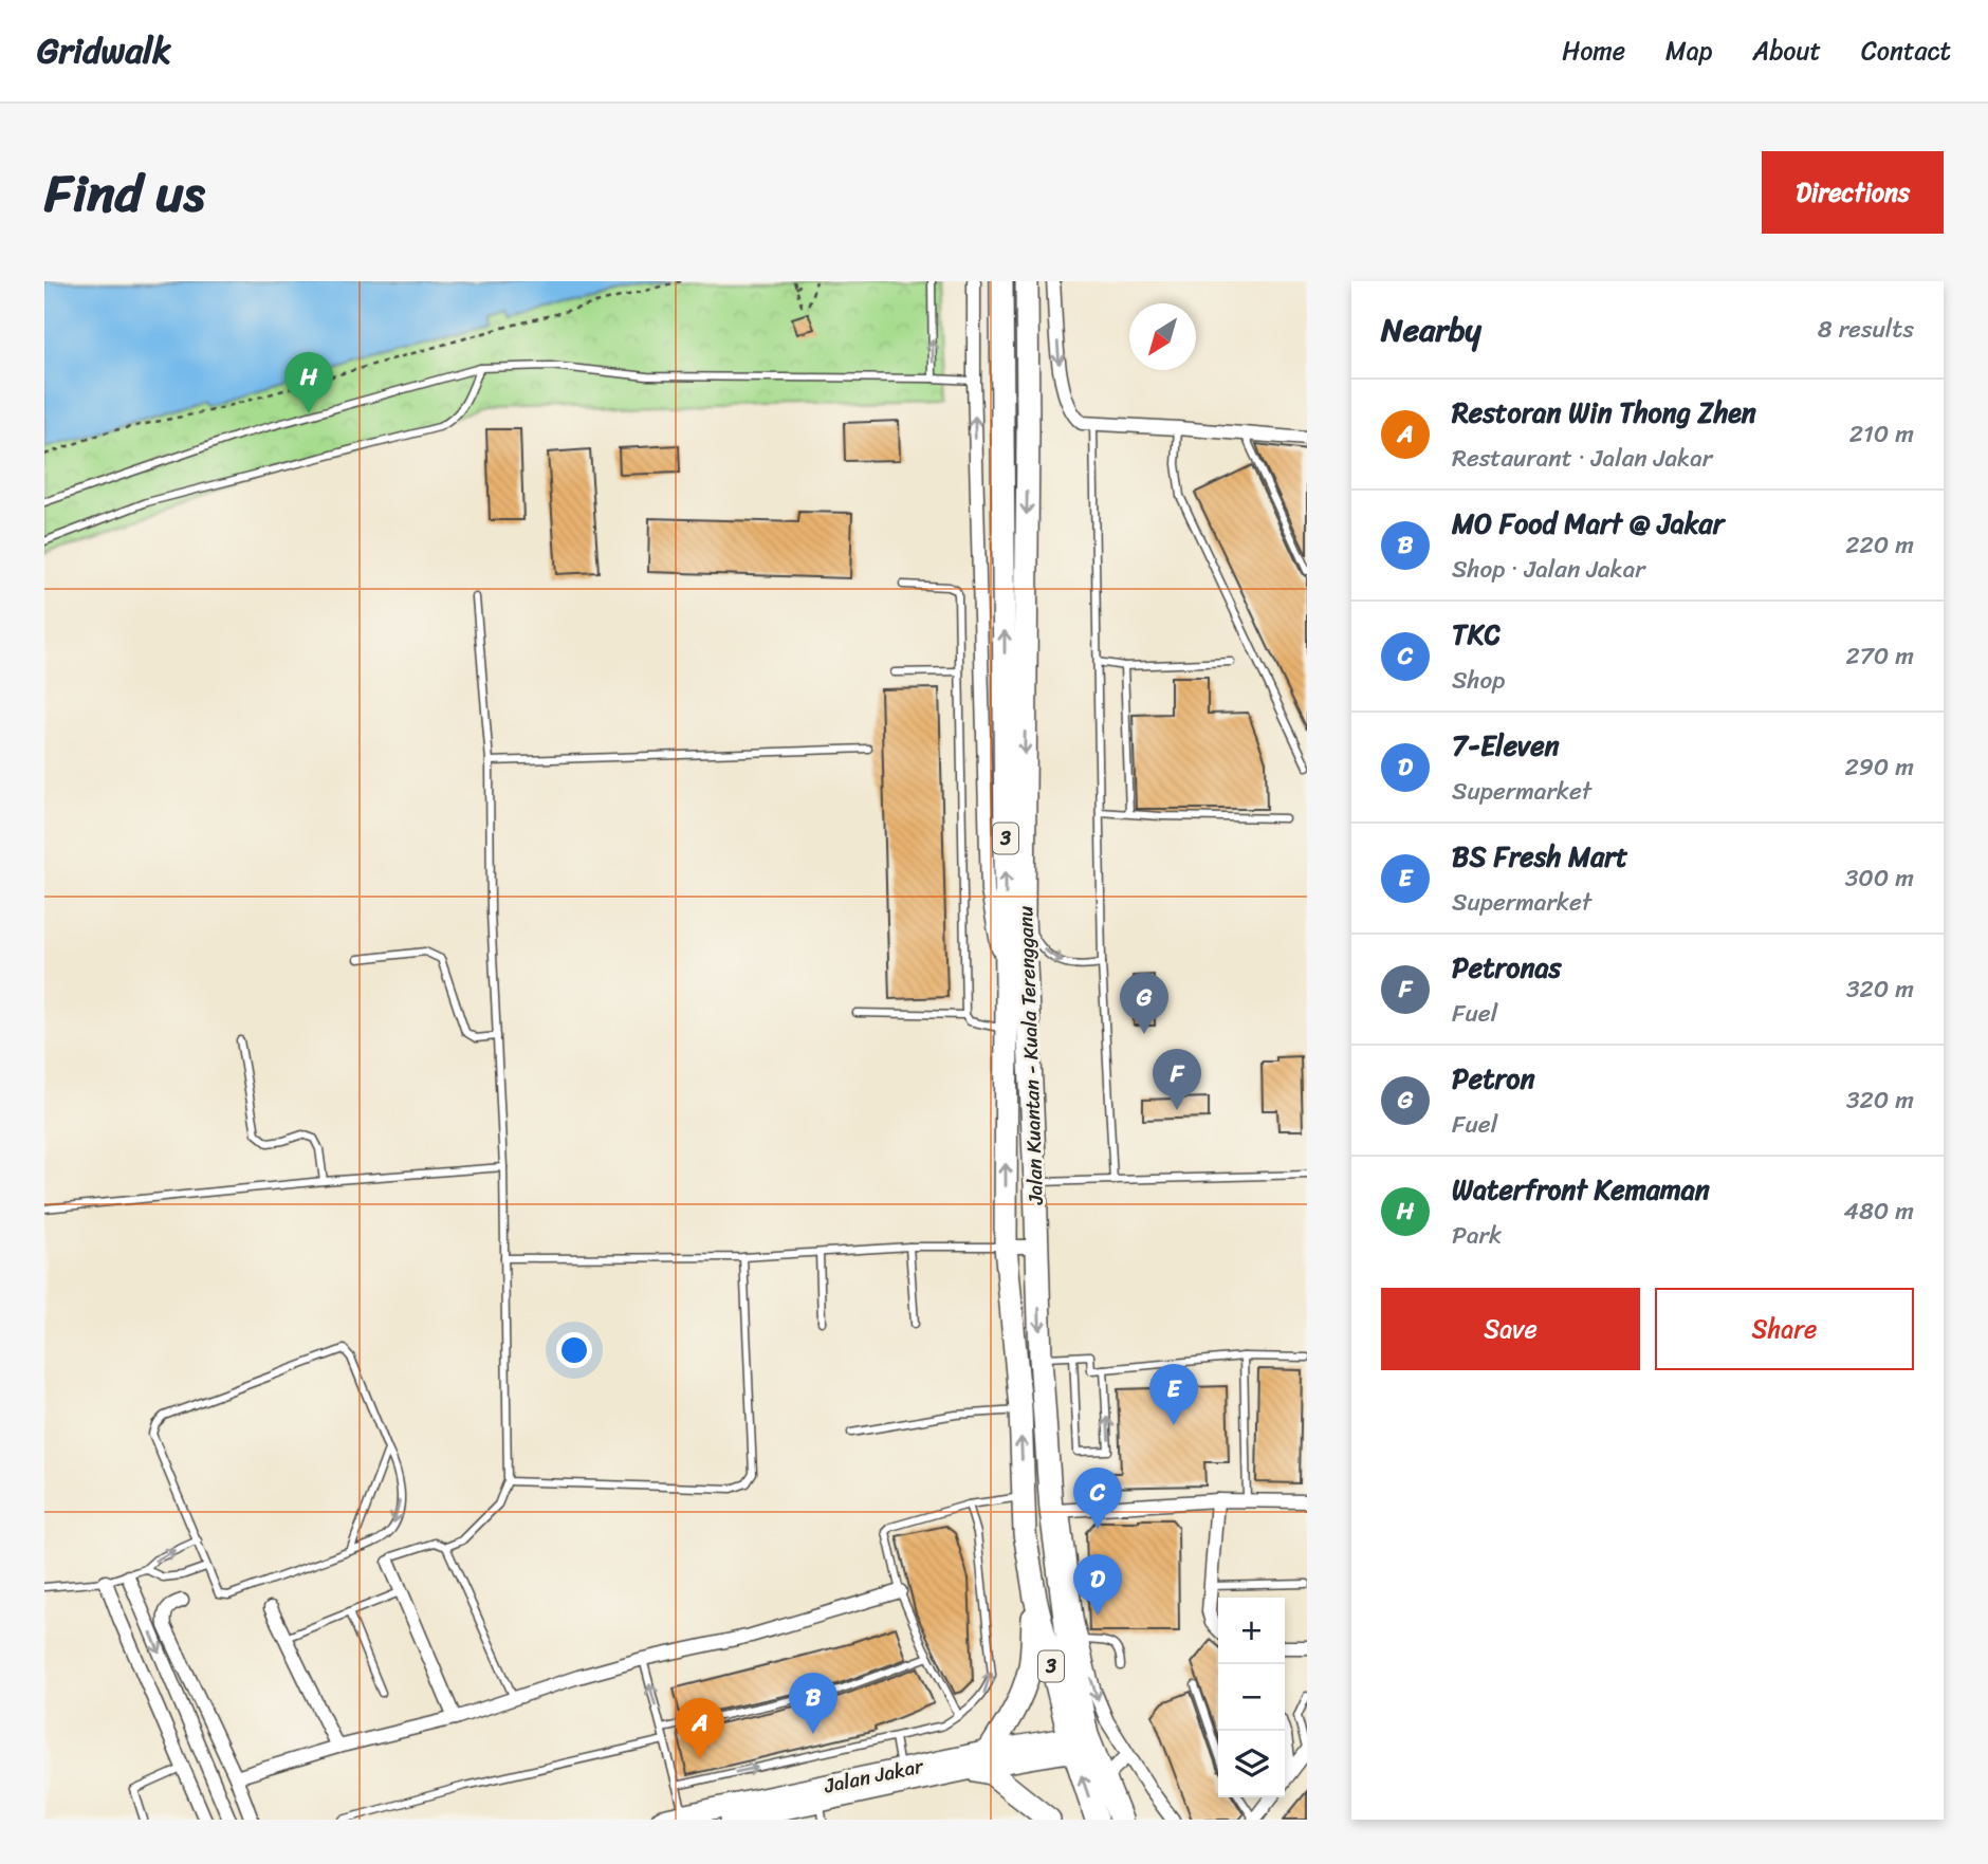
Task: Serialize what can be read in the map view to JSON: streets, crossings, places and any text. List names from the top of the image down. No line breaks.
{"streets":{"highway":["3","Jalan Kuantan - Kuala Terengganu"],"main road":["Jalan Jakar"]},"crossings":[["Jalan Kuantan - Kuala Terengganu","Jalan Jakar"]],"north":"bottom left","page":{"header":"Gridwalk","nav":["Home","Map","About","Contact"],"title":"Find us","buttons":["Directions",["Save","Share"]],"heading":["Nearby","8 results"],"pins":["H","G","F","E","C","D","B","A"],"list":[{"mark":"A","name":"Restoran Win Thong Zhen","note":"Restaurant · Jalan Jakar","value":"210 m"},{"mark":"B","name":"MO Food Mart @ Jakar","note":"Shop · Jalan Jakar","value":"220 m"},{"mark":"C","name":"TKC","note":"Shop","value":"270 m"},{"mark":"D","name":"7-Eleven","note":"Supermarket","value":"290 m"},{"mark":"E","name":"BS Fresh Mart","note":"Supermarket","value":"300 m"},{"mark":"F","name":"Petronas","note":"Fuel","value":"320 m"},{"mark":"G","name":"Petron","note":"Fuel","value":"320 m"},{"mark":"H","name":"Waterfront Kemaman","note":"Park","value":"480 m"}],"map_buttons":["+","−"]}}
